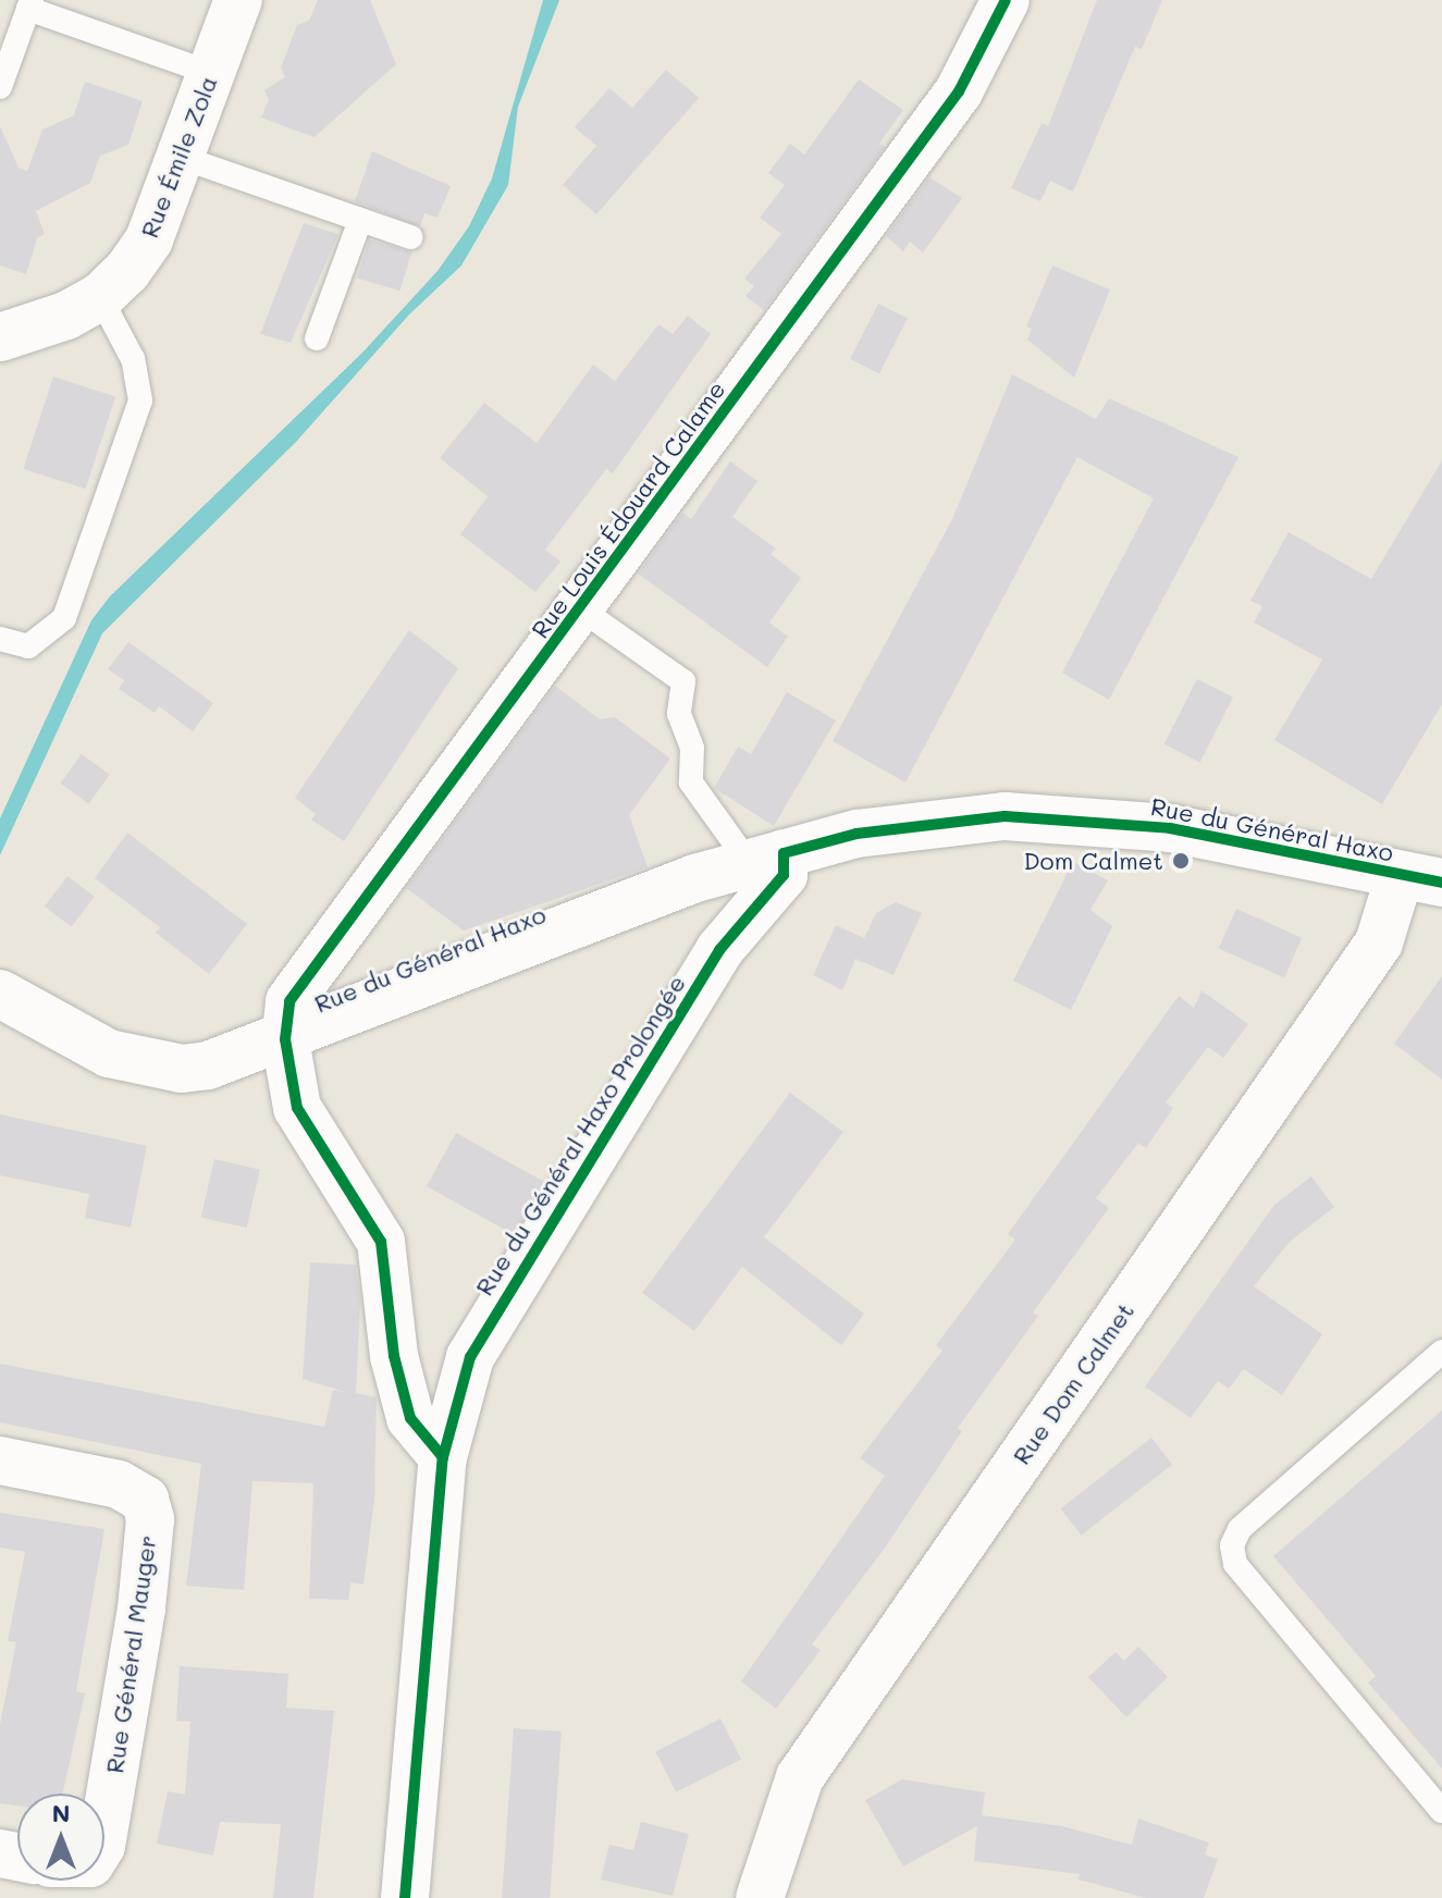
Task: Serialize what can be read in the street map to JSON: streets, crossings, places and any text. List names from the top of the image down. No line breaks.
{"streets":{"street":["Rue Émile Zola","Rue Louis Édouard Calame","Rue du Général Haxo","Rue du Général Haxo Prolongée","Rue Dom Calmet","Rue Général Mauger"]},"crossings":[["Rue Louis Édouard Calame","Rue du Général Haxo"],["Rue du Général Haxo","Rue du Général Haxo Prolongée"],["Rue du Général Haxo","Rue Dom Calmet"]],"places":["Dom Calmet"],"north":"top"}
